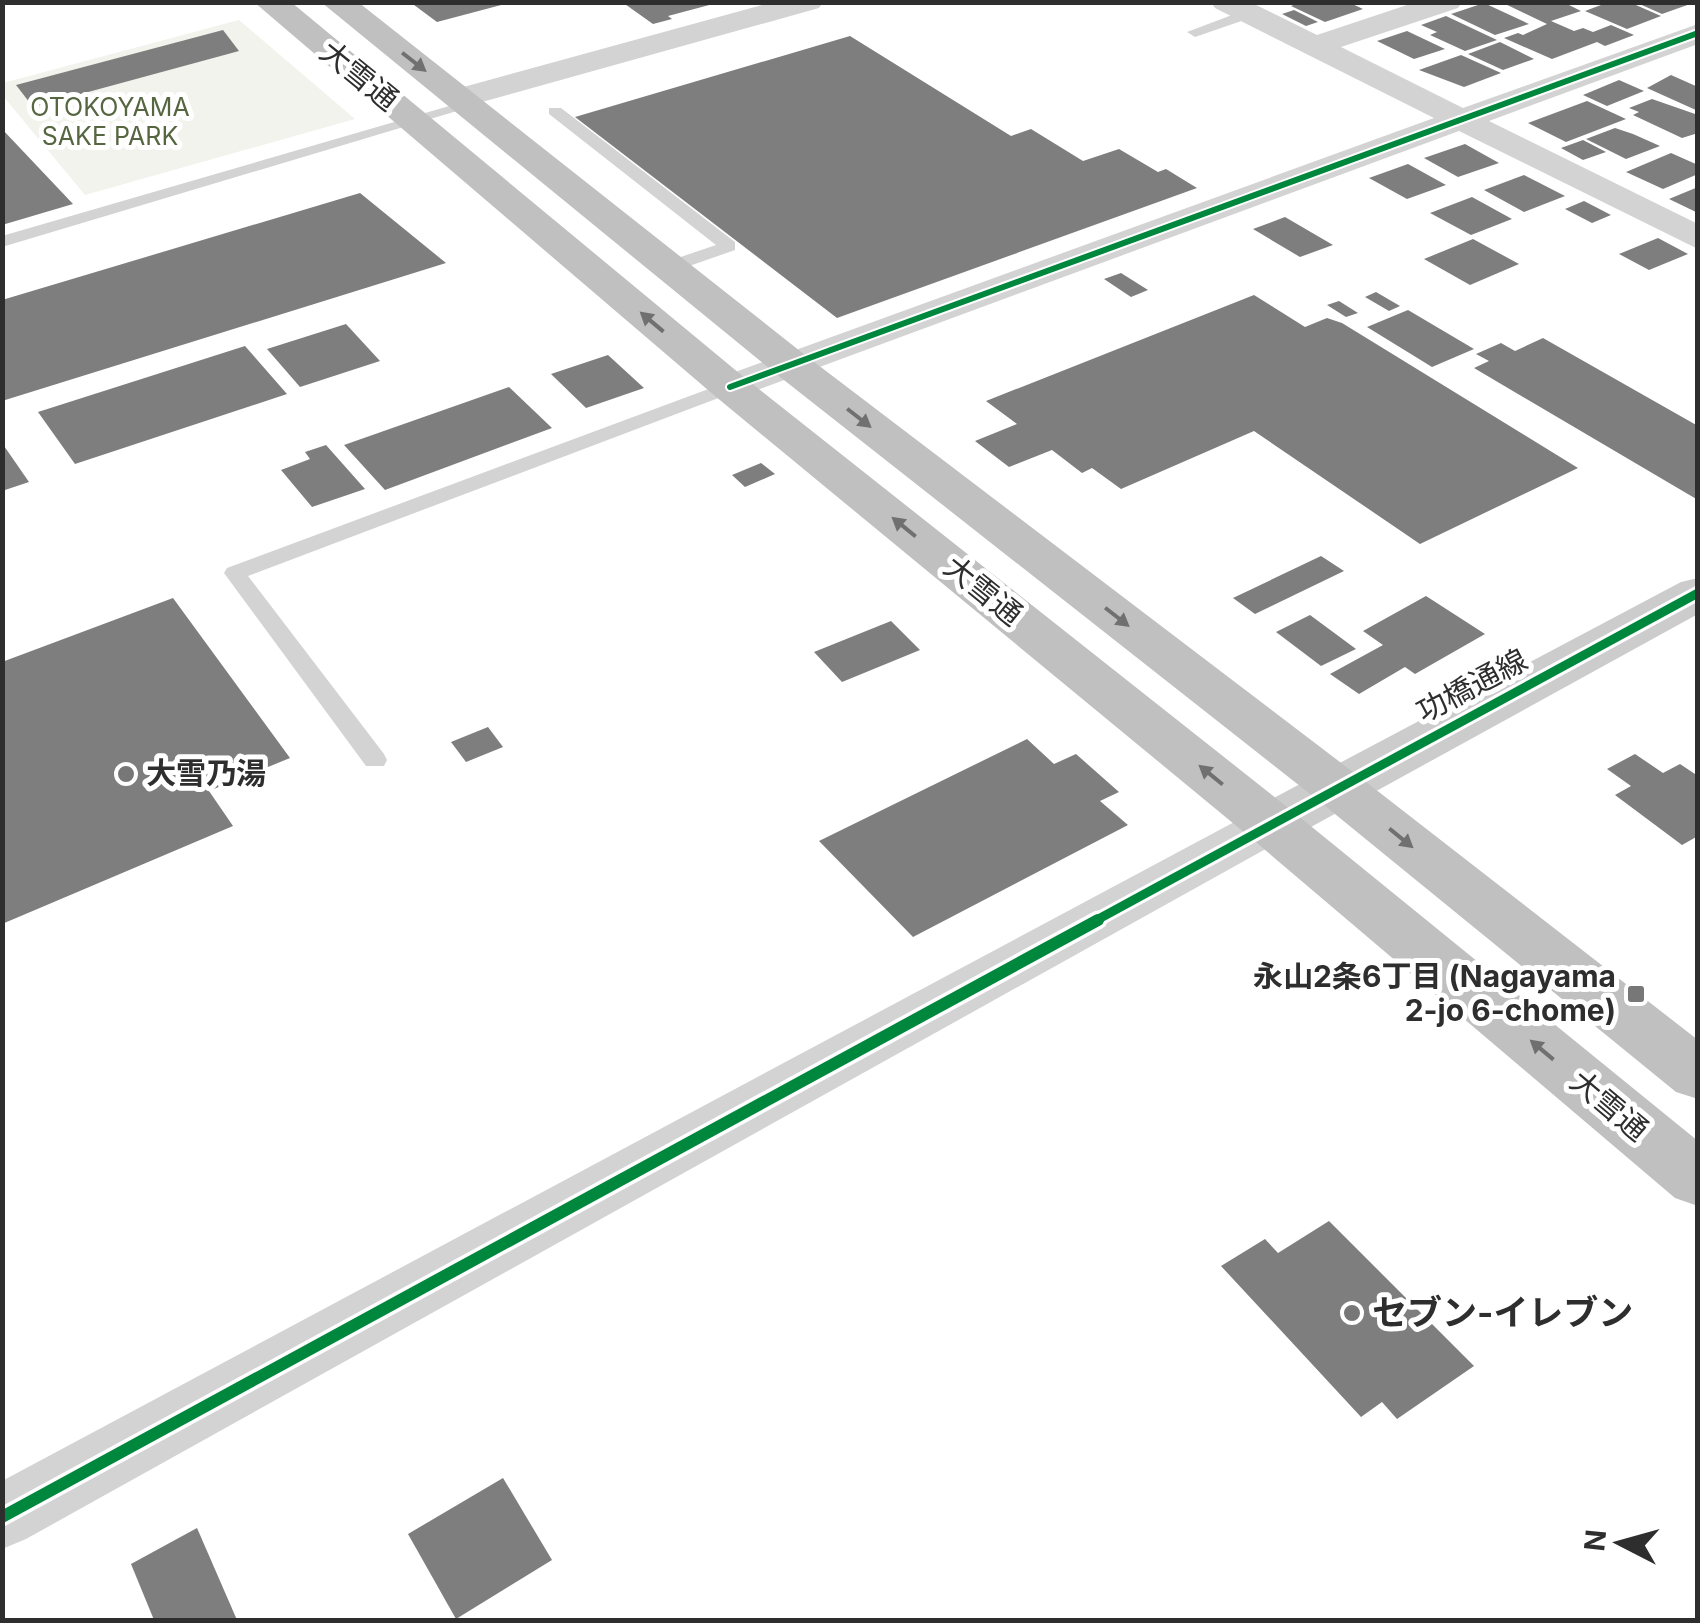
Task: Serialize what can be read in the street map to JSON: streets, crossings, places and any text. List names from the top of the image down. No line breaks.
{"streets":{"highway":["大雪通"],"street":["功橋通線"]},"crossings":[["大雪通","功橋通線"]],"parks":["OTOKOYAMA SAKE PARK"],"places":{"other":["大雪乃湯","セブン-イレブン"],"transit":["永山2条6丁目 (Nagayama 2-jo 6-chome)"]},"north":"left"}
